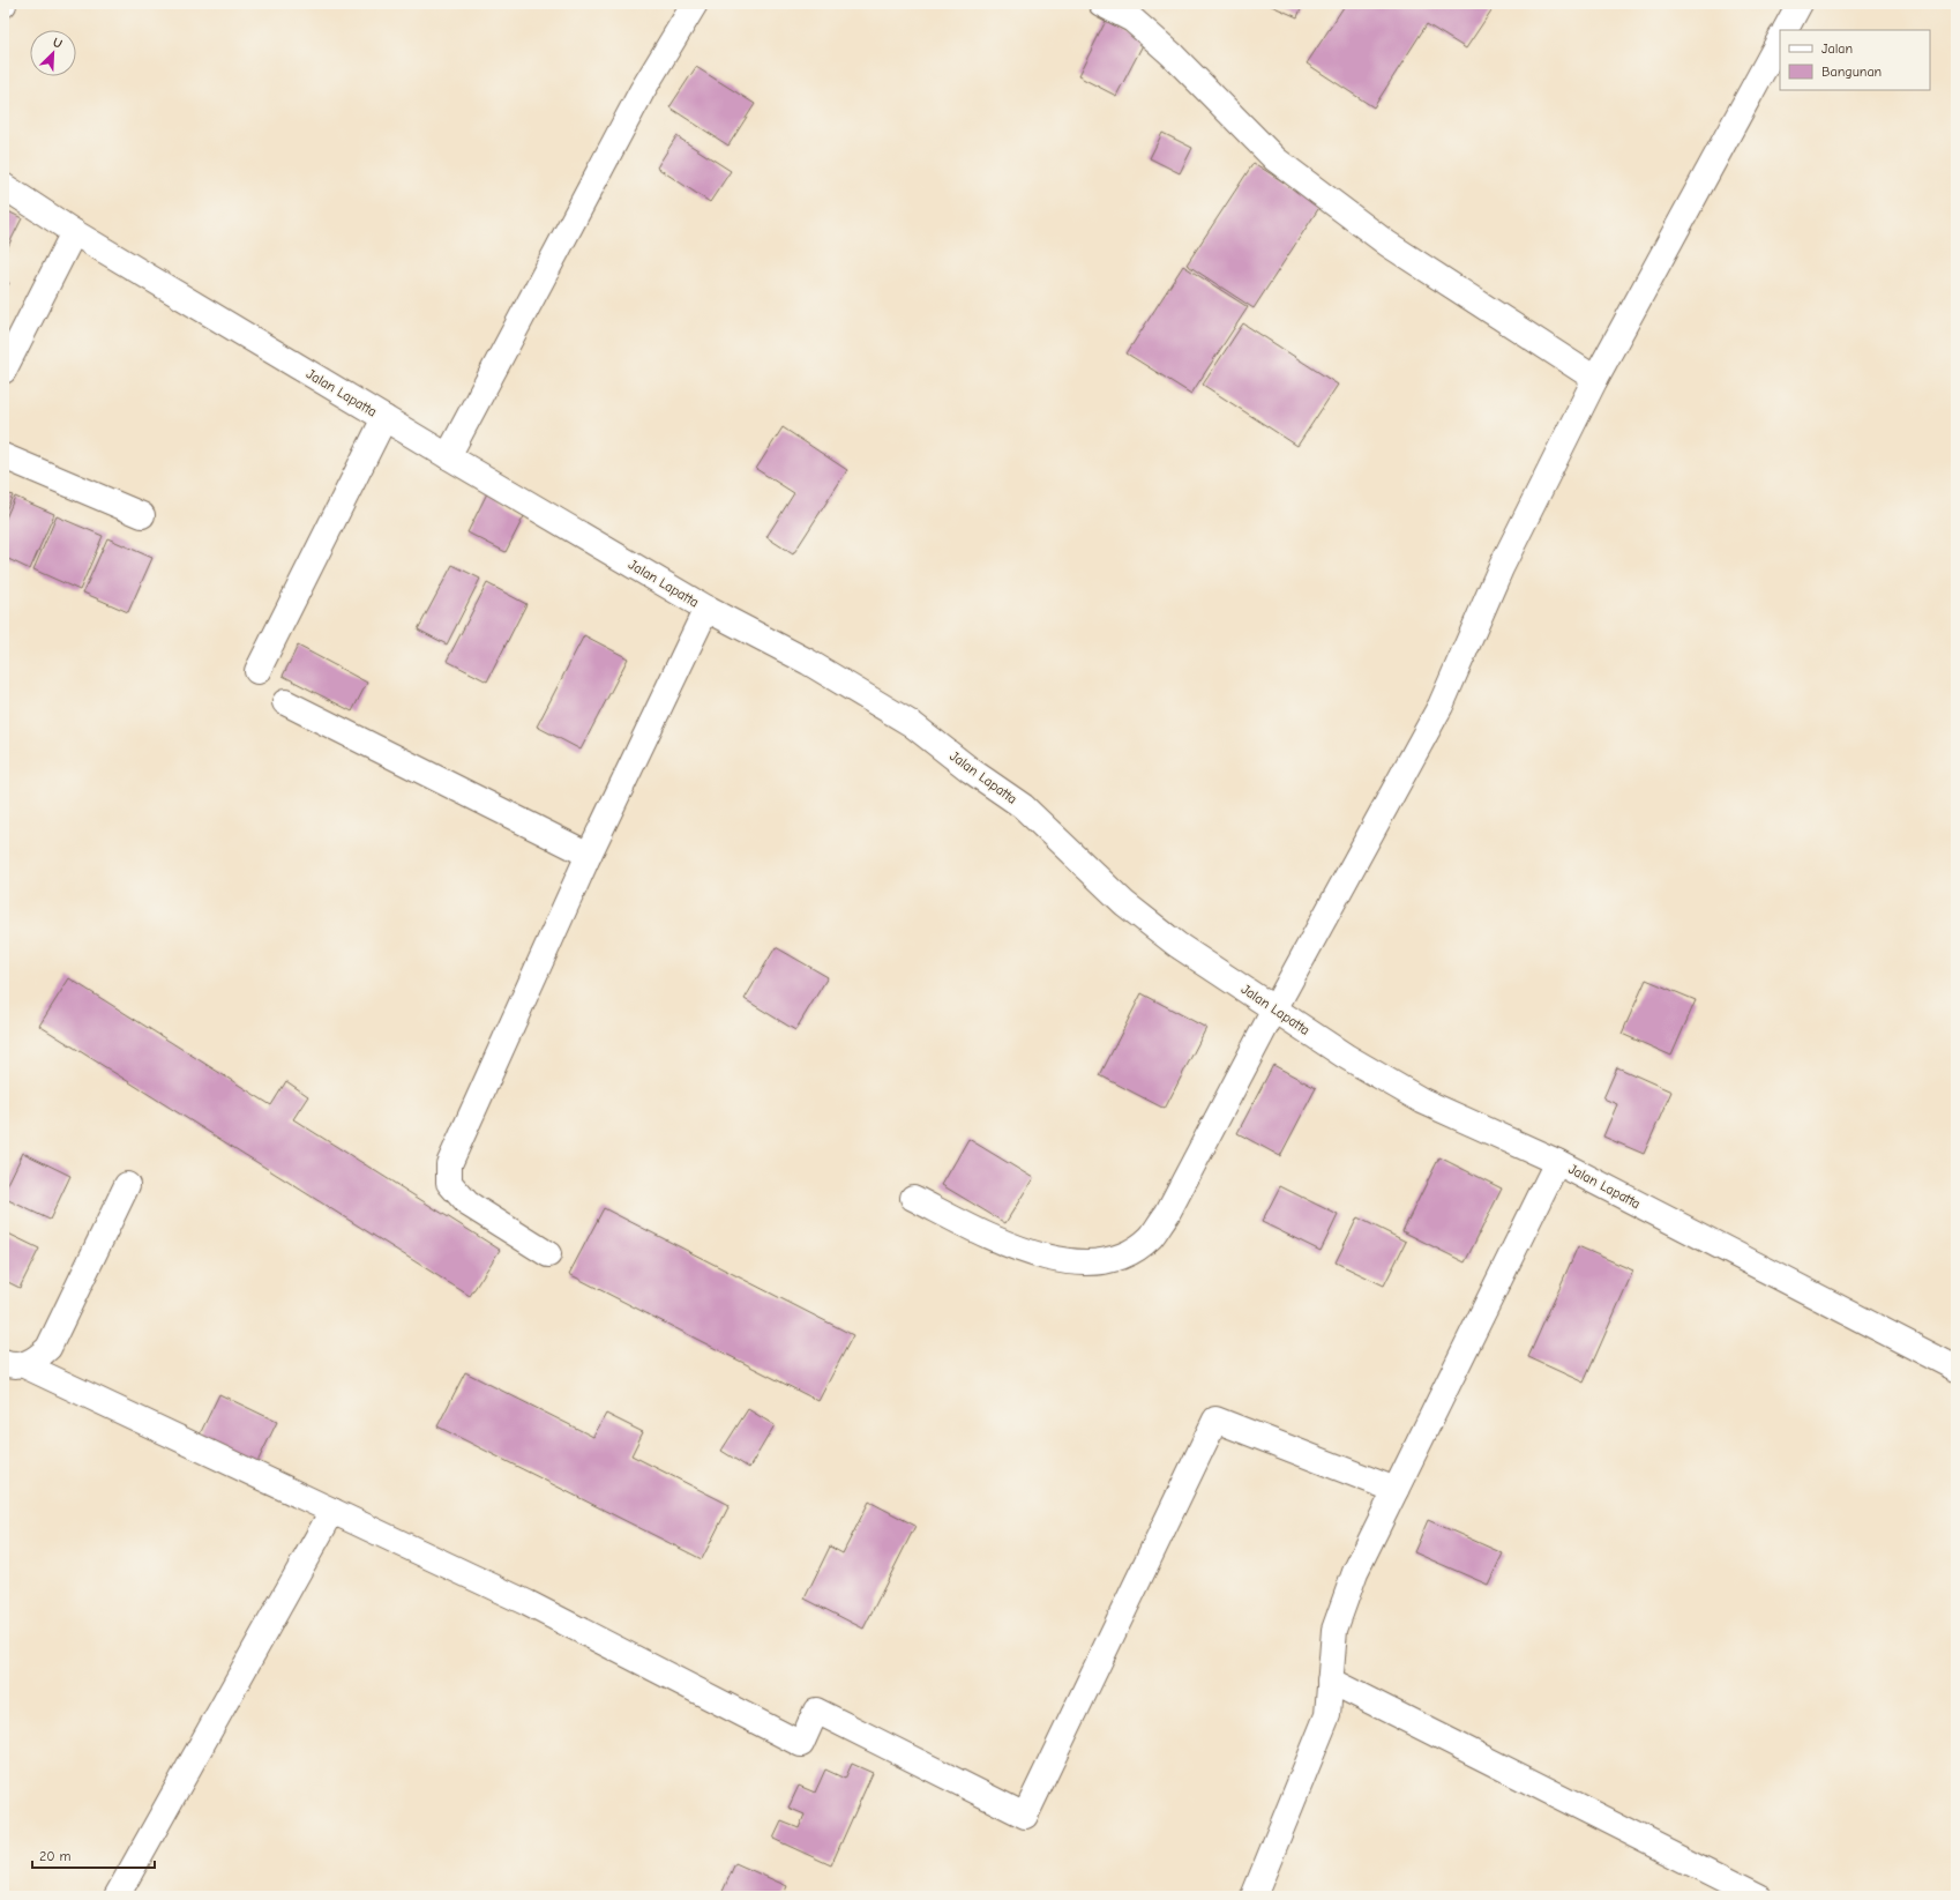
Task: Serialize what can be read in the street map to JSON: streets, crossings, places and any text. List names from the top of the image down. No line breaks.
{"streets":{"street":["Jalan Lapatta"]},"legend":["Jalan","Bangunan"],"scale_bar":"20 m","north":"top right"}
